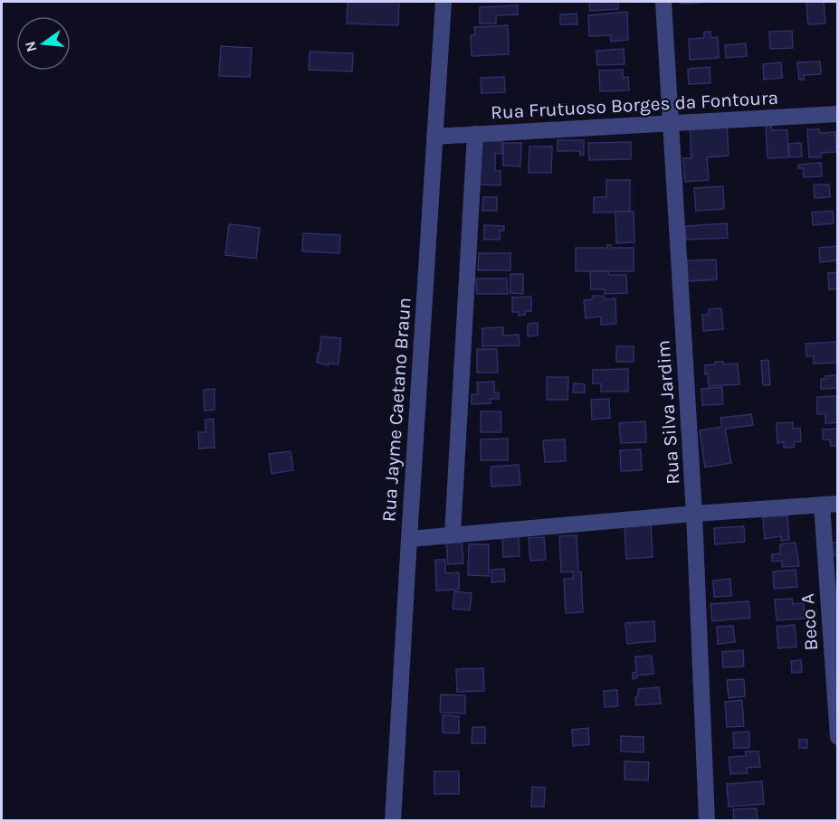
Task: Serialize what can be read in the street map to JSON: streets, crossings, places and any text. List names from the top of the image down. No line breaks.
{"streets":{"street":["Rua Frutuoso Borges da Fontoura","Rua Jayme Caetano Braun","Rua Silva Jardim","Beco A"]},"crossings":[["Rua Frutuoso Borges da Fontoura","Rua Jayme Caetano Braun"],["Rua Frutuoso Borges da Fontoura","Rua Silva Jardim"]],"north":"left"}
